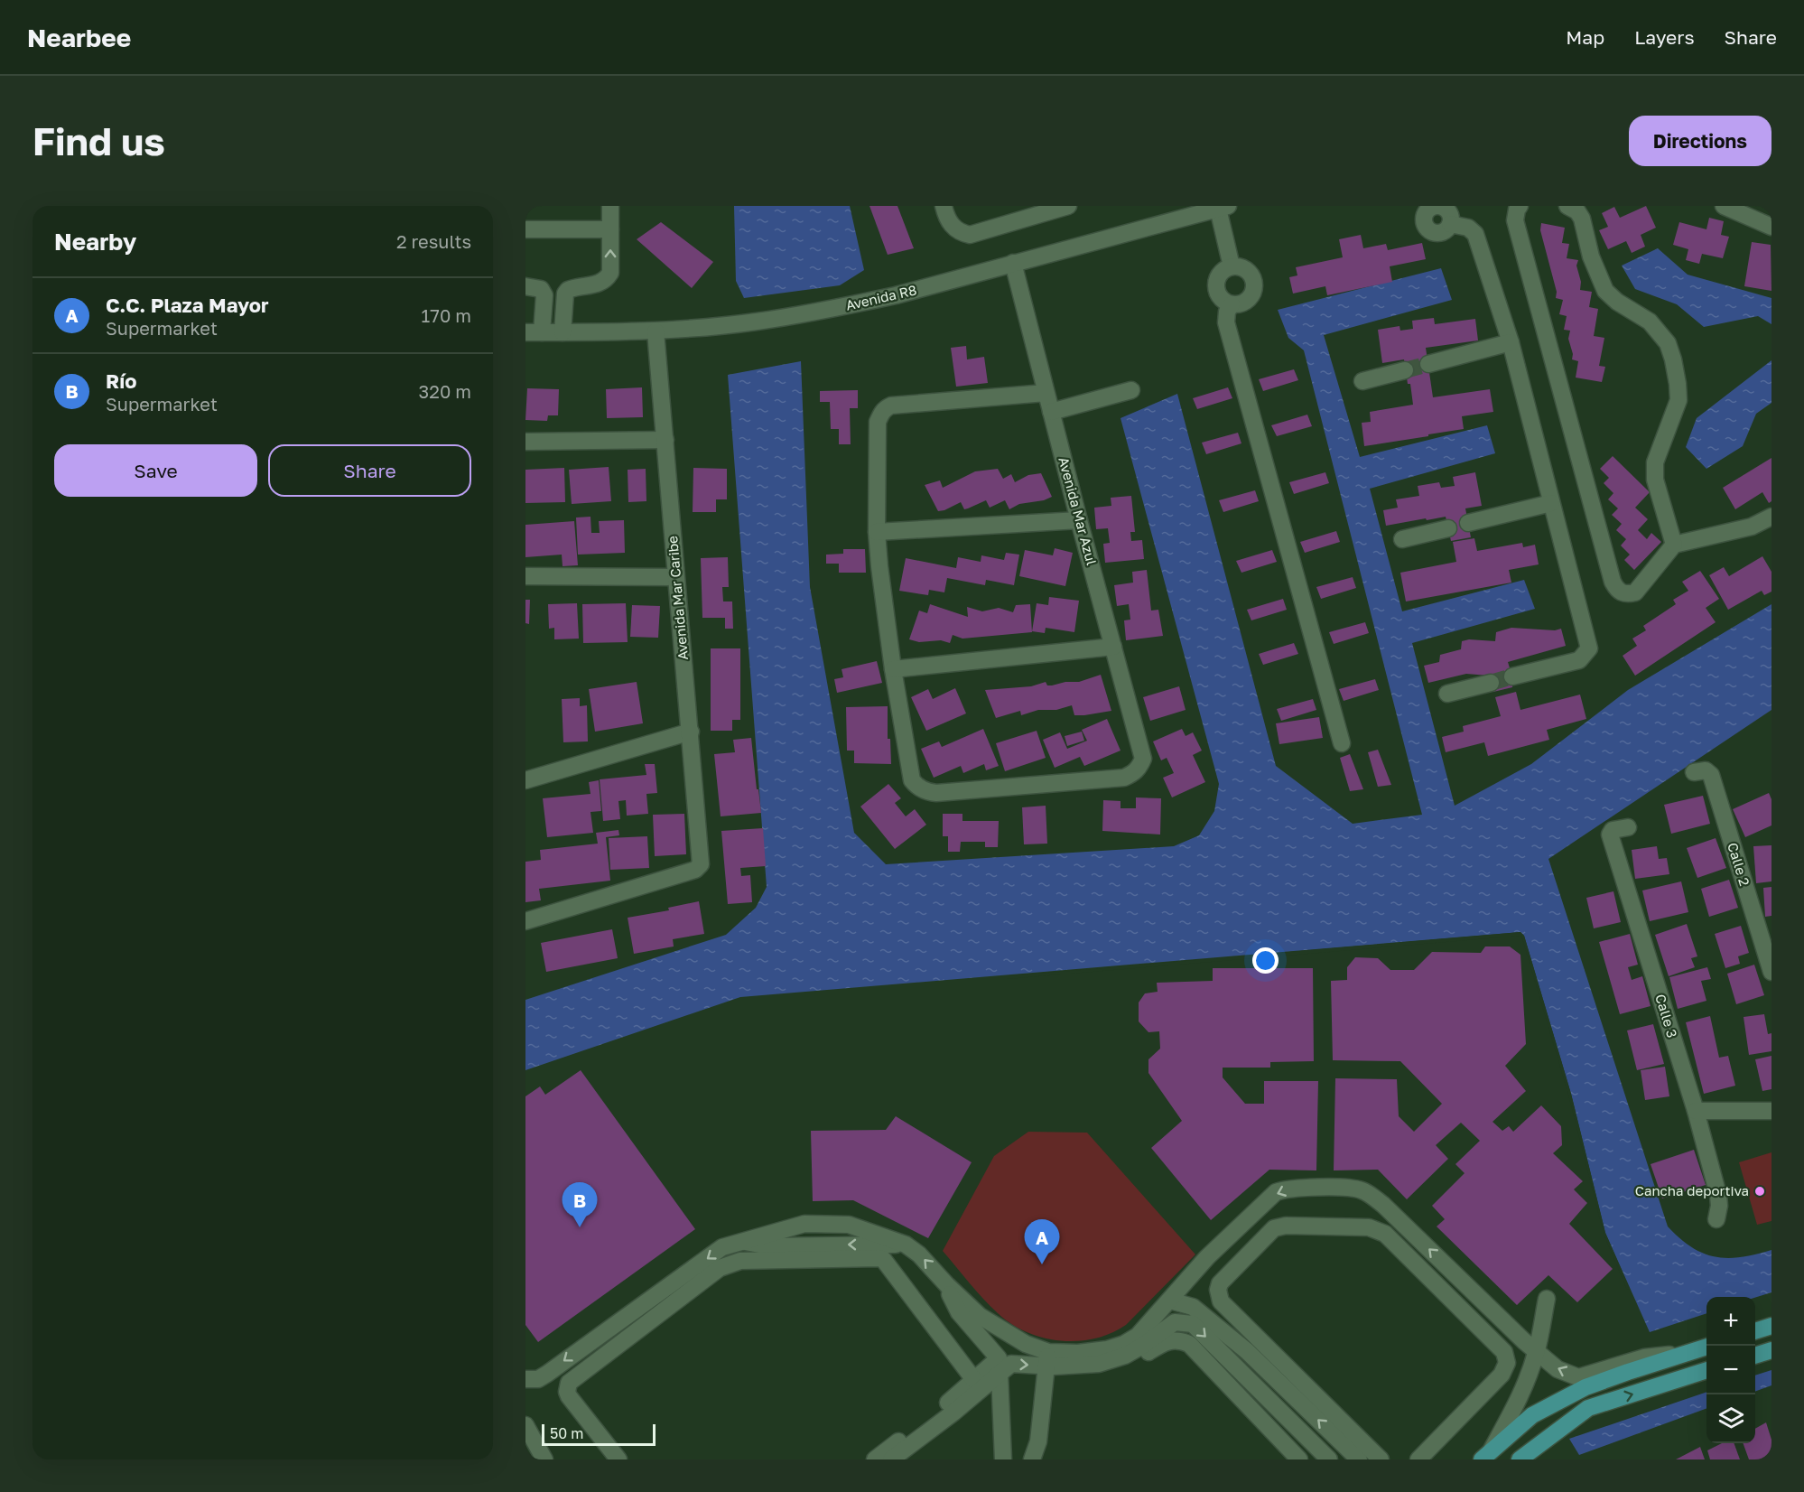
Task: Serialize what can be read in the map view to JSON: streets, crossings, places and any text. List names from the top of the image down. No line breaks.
{"streets":{"street":["Avenida R8","Avenida Mar Azul","Avenida Mar Caribe","Calle 2","Calle 3"]},"crossings":[["Avenida R8","Avenida Mar Azul"],["Avenida R8","Avenida Mar Caribe"]],"places":["Cancha deportiva"],"scale_bar":"50 m","page":{"header":"Nearbee","nav":["Map","Layers","Share"],"buttons":["Directions",["Save","Share"]],"title":"Find us","heading":["Nearby","2 results"],"list":[{"mark":"A","name":"C.C. Plaza Mayor","note":"Supermarket","value":"170 m"},{"mark":"B","name":"Río","note":"Supermarket","value":"320 m"}],"pins":["B","A"],"map_buttons":["+","−"],"scale":"50 m"}}
